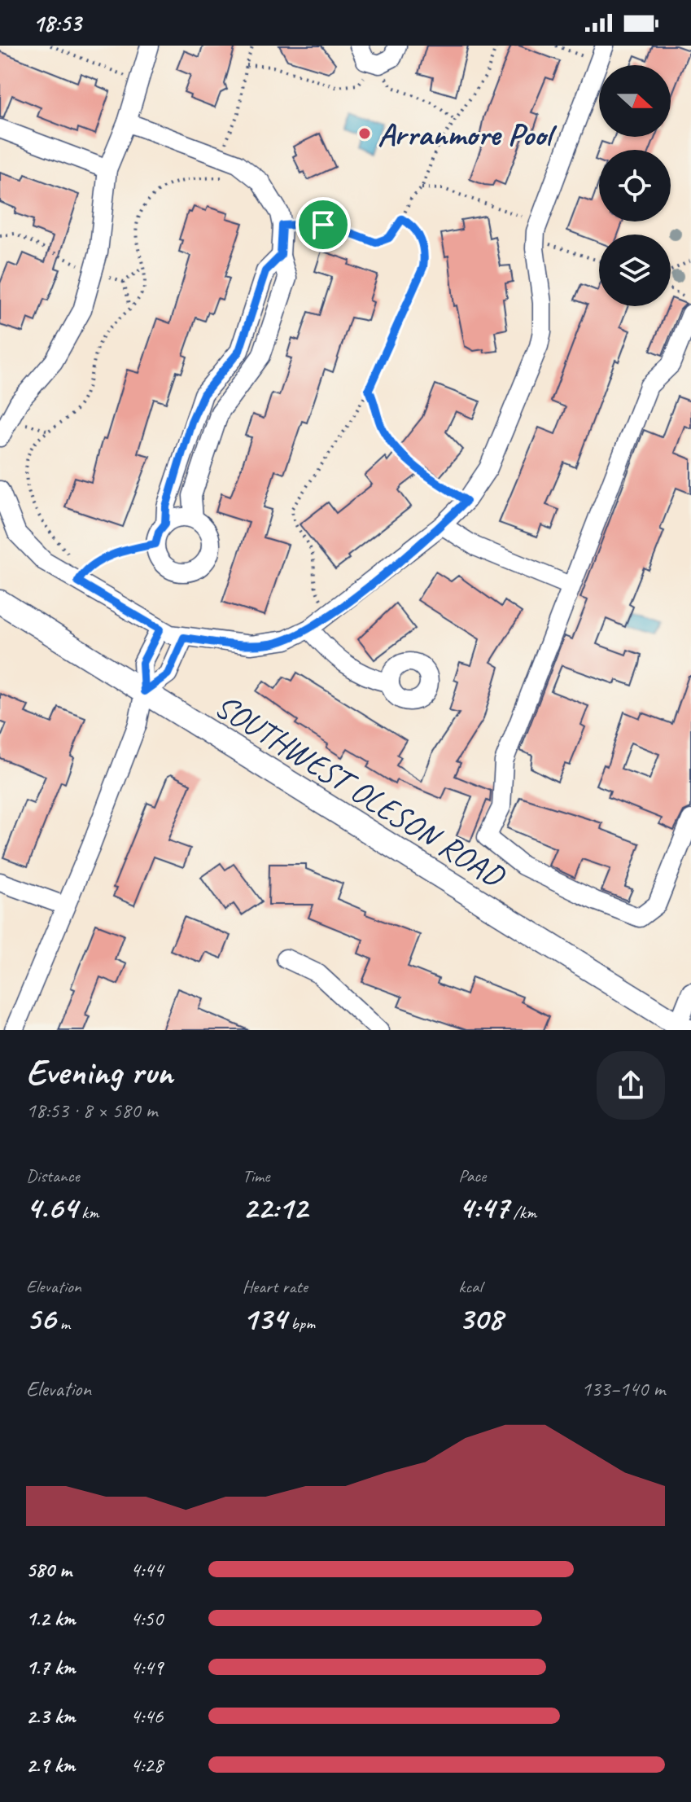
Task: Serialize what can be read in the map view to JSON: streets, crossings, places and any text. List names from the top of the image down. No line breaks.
{"streets":{"main road":["SOUTHWEST OLESON ROAD"]},"places":["Arranmore Pool"],"north":"right","page":{"status":"18:53","heading":["Evening run","18:53 · 8 × 580 m"],"stats":[["Distance","4.64 km"],["Time","22:12"],["Pace","4:47 /km"],["Elevation","56 m"],["Heart rate","134 bpm"],["kcal","308"]],"chart":["Elevation","133–140 m"],"list":[{"name":"580 m","note":"4:44"},{"name":"1.2 km","note":"4:50"},{"name":"1.7 km","note":"4:49"},{"name":"2.3 km","note":"4:46"},{"name":"2.9 km","note":"4:28"}]}}
